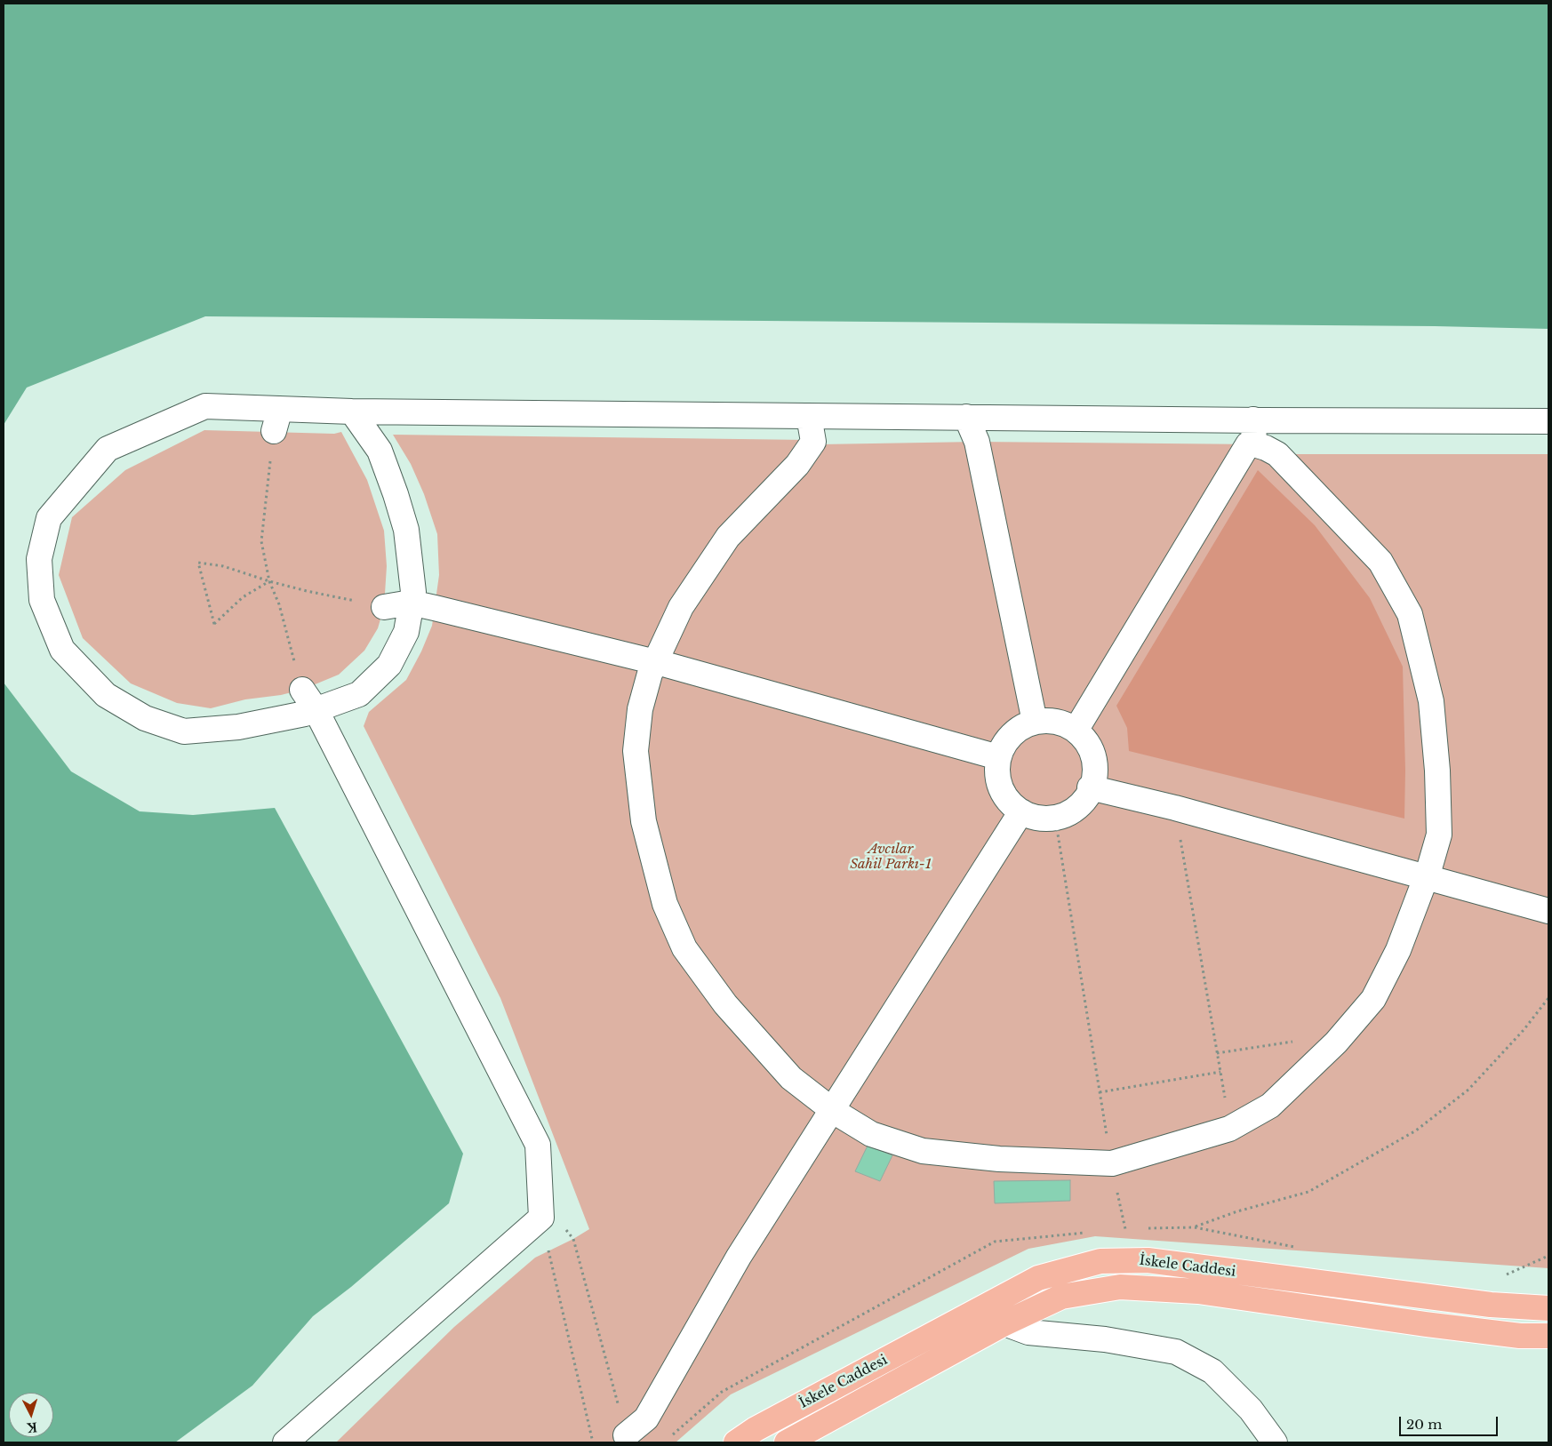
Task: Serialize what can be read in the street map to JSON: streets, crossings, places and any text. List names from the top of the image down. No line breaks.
{"streets":{"main road":["İskele Caddesi"]},"parks":["Avcılar Sahil Parkı-1"],"scale_bar":"20 m","north":"bottom"}
